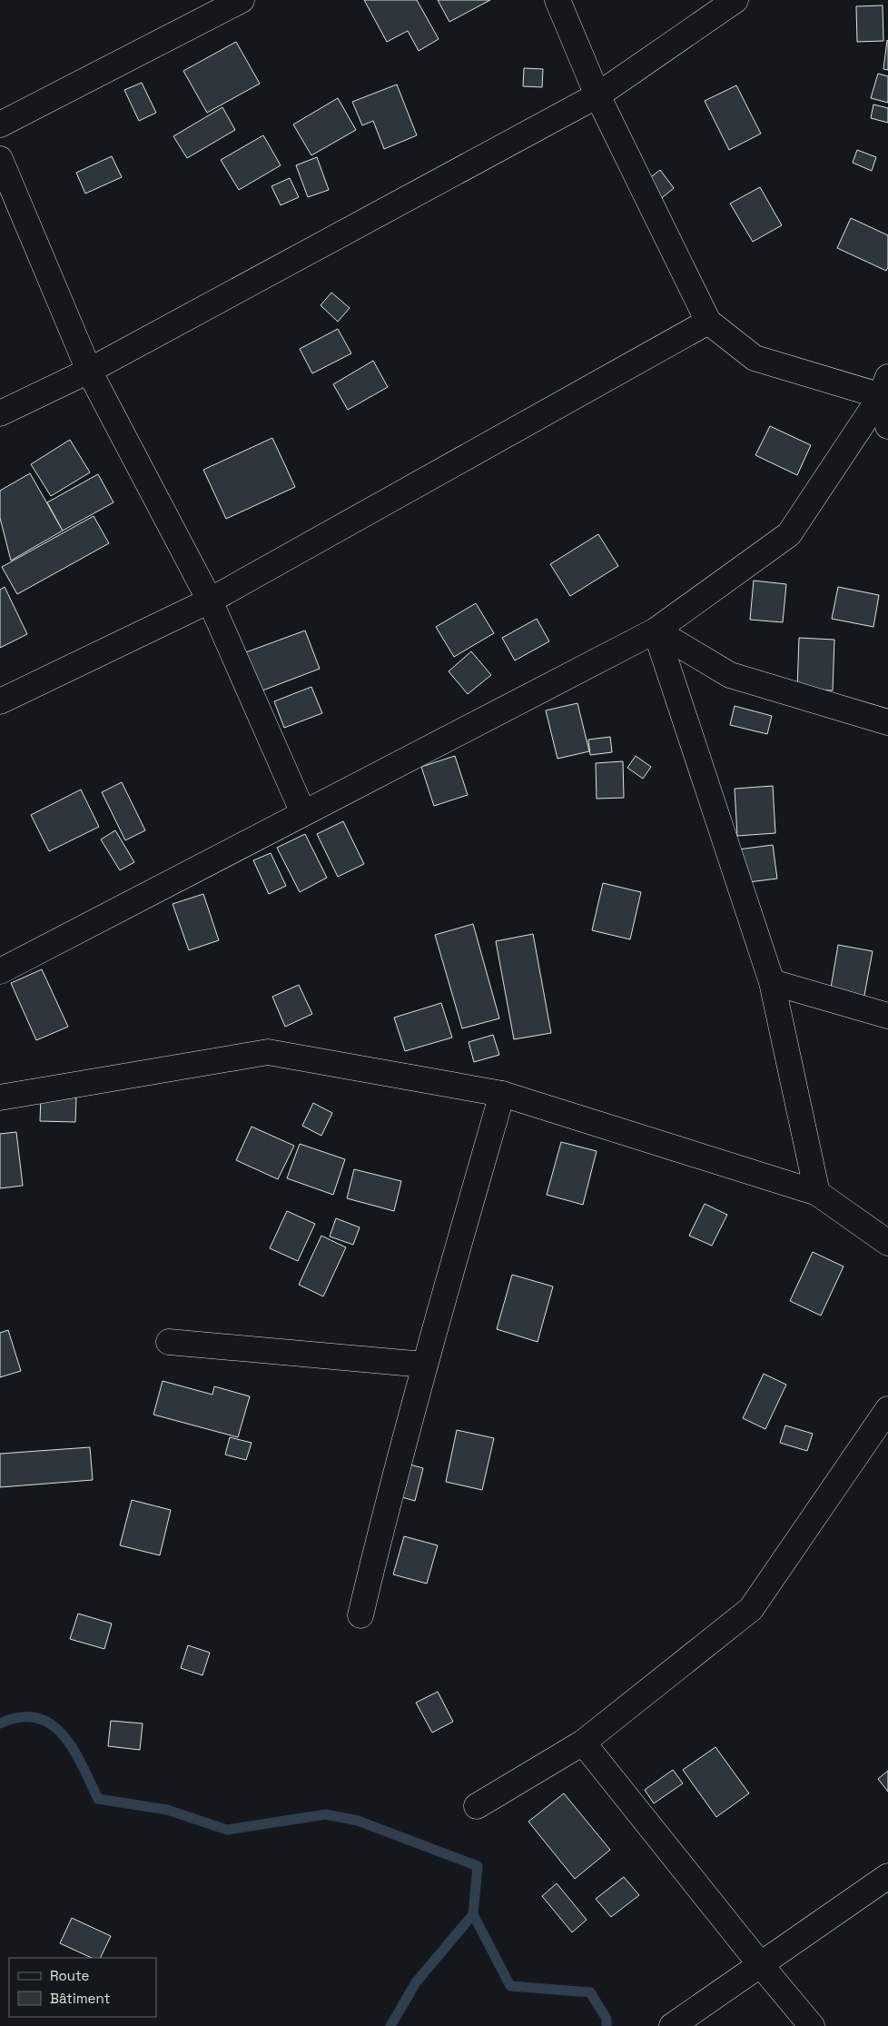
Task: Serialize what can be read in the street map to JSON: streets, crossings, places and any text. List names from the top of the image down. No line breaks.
{"legend":["Route","Bâtiment"]}
